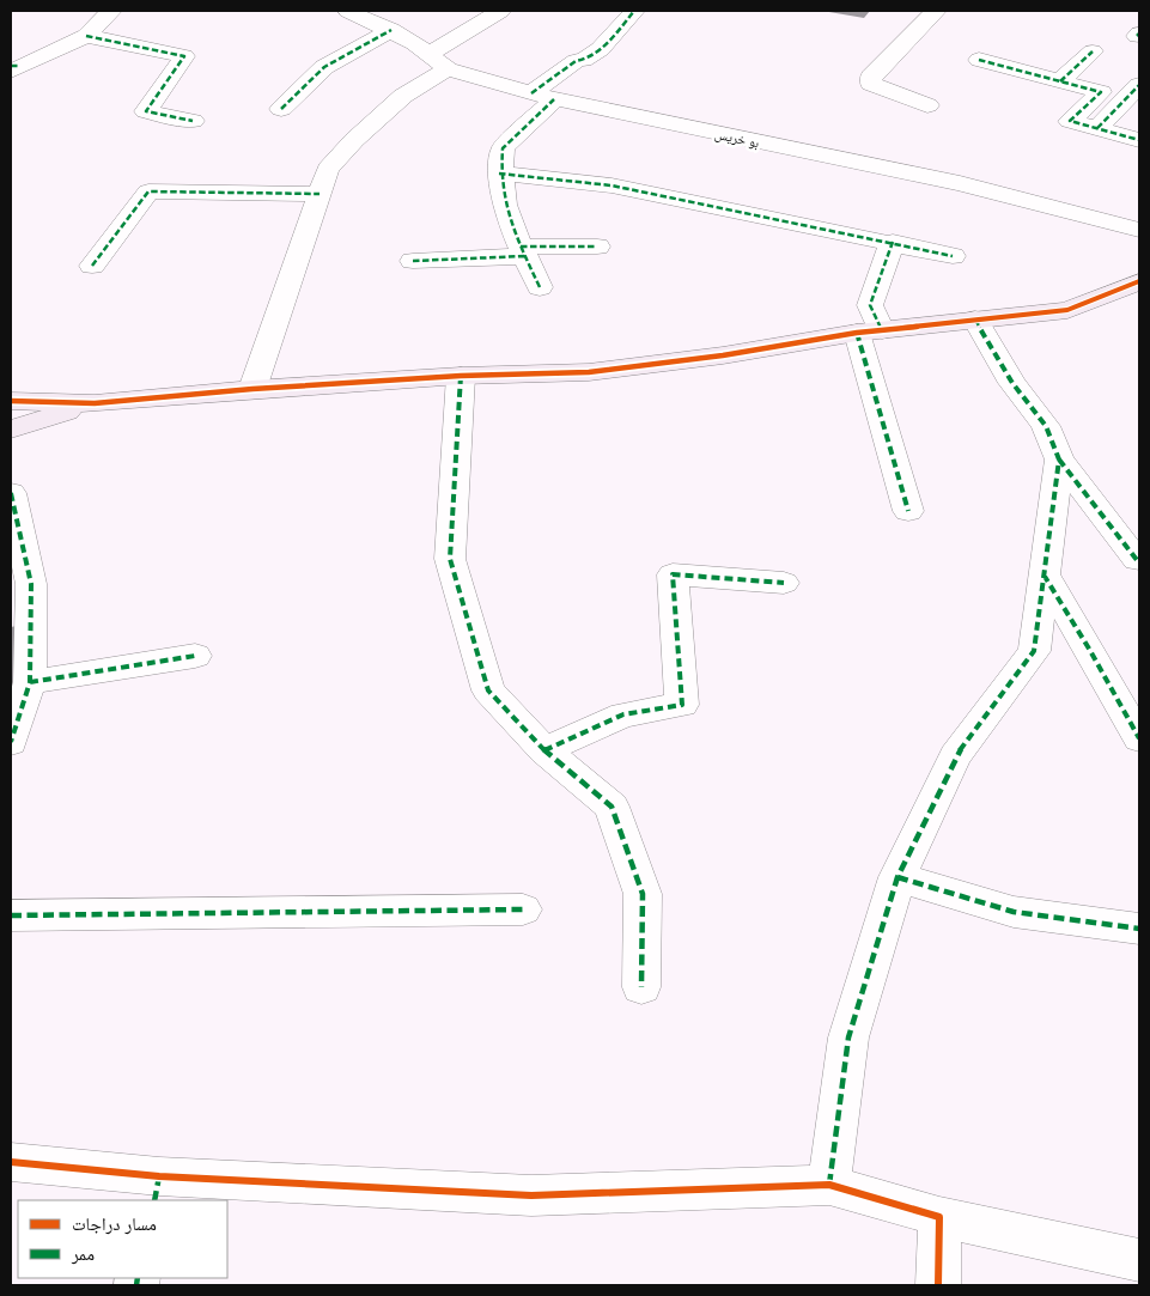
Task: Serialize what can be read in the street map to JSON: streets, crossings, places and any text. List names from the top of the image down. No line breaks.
{"streets":{"street":["بو خريس"]},"legend":["مسار دراجات","ممر"]}
